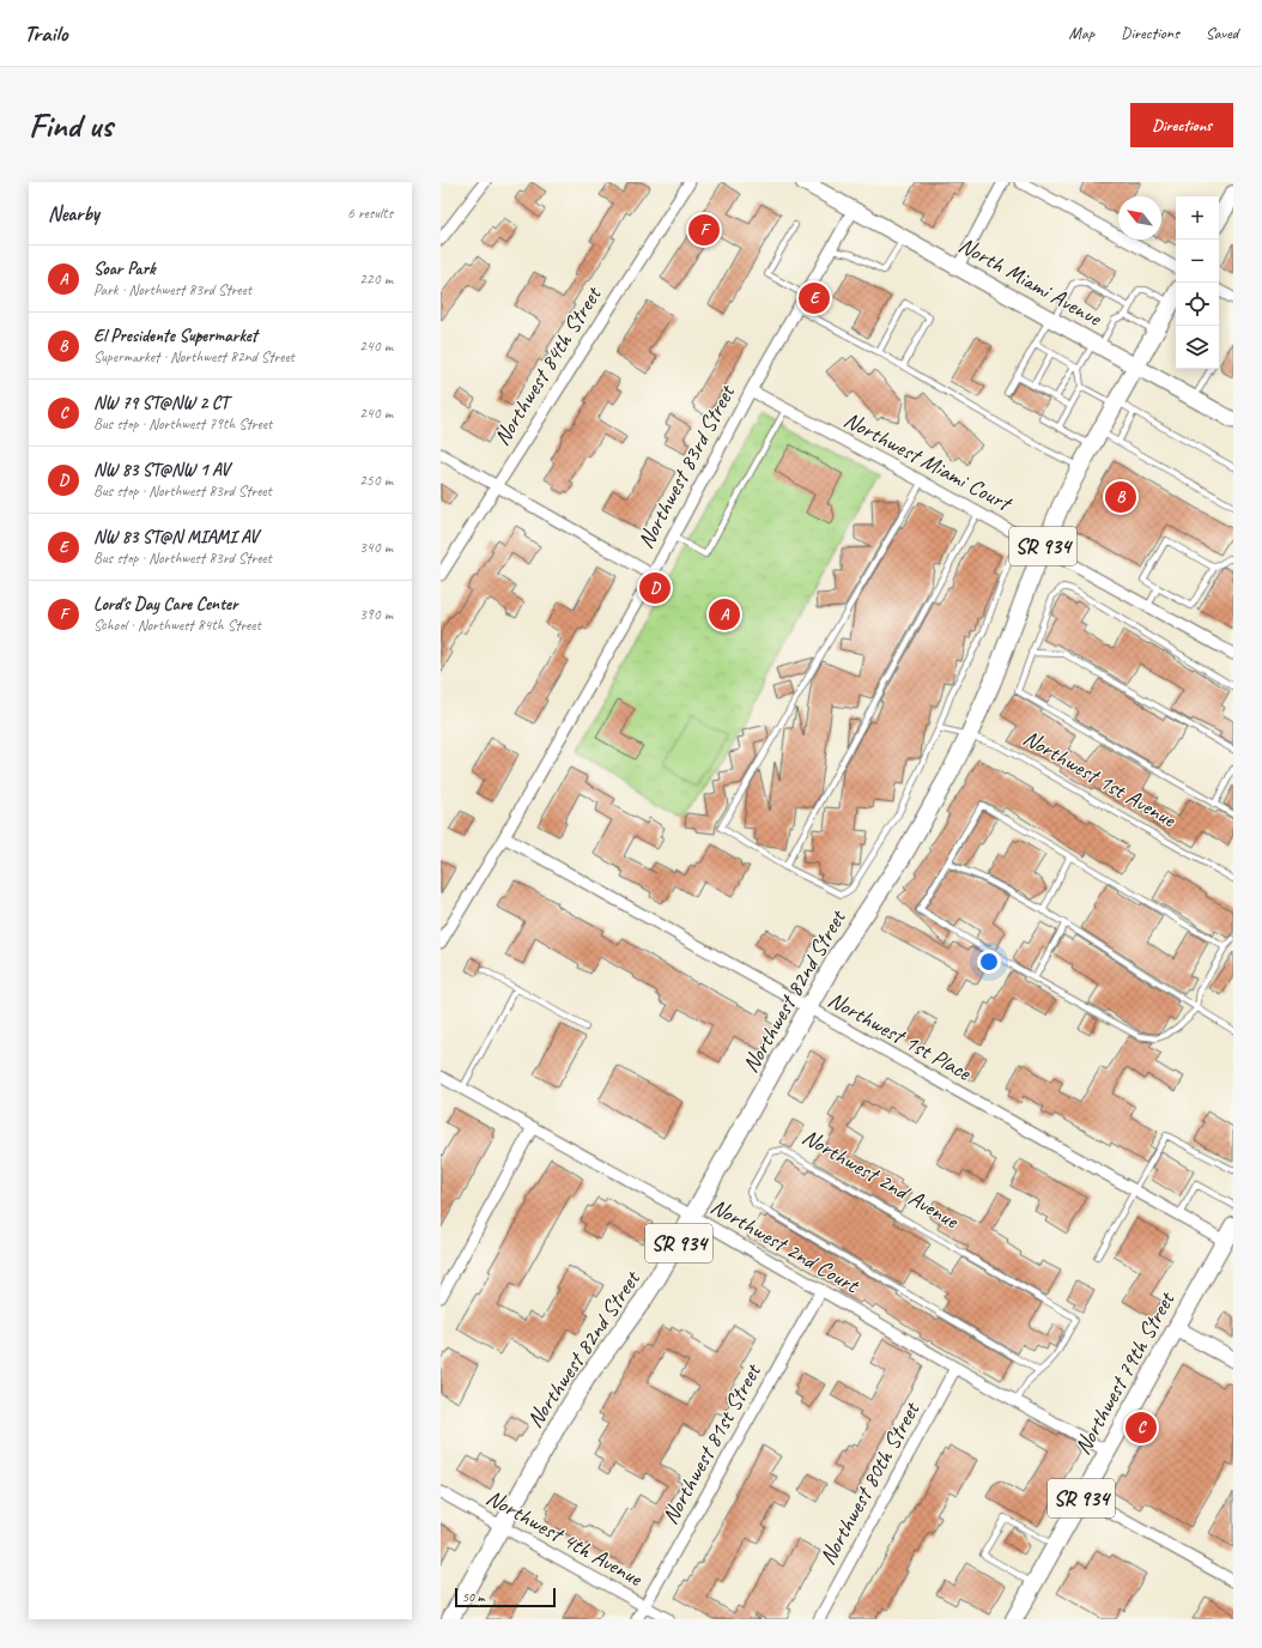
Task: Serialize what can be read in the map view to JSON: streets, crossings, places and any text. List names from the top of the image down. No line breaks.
{"streets":{"main road":["North Miami Avenue","SR 934","Northwest 82nd Street","Northwest 79th Street"],"street":["Northwest 84th Street","Northwest Miami Court","Northwest 83rd Street","Northwest 1st Place","Northwest 2nd Court","Northwest 81st Street","Northwest 80th Street","Northwest 4th Avenue"],"lane":["Northwest 1st Avenue","Northwest 2nd Avenue"]},"crossings":[["North Miami Avenue","Northwest 83rd Street"],["North Miami Avenue","SR 934"],["North Miami Avenue","Northwest 82nd Street"],["Northwest Miami Court","Northwest 83rd Street"],["Northwest Miami Court","Northwest 82nd Street"],["Northwest 83rd Street","Northwest 1st Place"],["SR 934","Northwest 82nd Street"],["Northwest 1st Avenue","Northwest 82nd Street"],["Northwest 82nd Street","Northwest 1st Place"],["Northwest 82nd Street","Northwest 2nd Court"],["Northwest 82nd Street","Northwest 4th Avenue"],["Northwest 1st Place","Northwest 79th Street"],["Northwest 2nd Court","Northwest 79th Street"],["Northwest 2nd Court","Northwest 81st Street"],["Northwest 2nd Court","Northwest 80th Street"],["Northwest 81st Street","Northwest 4th Avenue"]],"scale_bar":"50 m","north":"top left","page":{"header":"Trailo","nav":["Map","Directions","Saved"],"buttons":"Directions","title":"Find us","heading":["Nearby","6 results"],"map_buttons":["+","−"],"pins":["F","E","B","D","A","C"],"list":[{"mark":"A","name":"Soar Park","note":"Park · Northwest 83rd Street","value":"220 m"},{"mark":"B","name":"El Presidente Supermarket","note":"Supermarket · Northwest 82nd Street","value":"240 m"},{"mark":"C","name":"NW 79 ST@NW 2 CT","note":"Bus stop · Northwest 79th Street","value":"240 m"},{"mark":"D","name":"NW 83 ST@NW 1 AV","note":"Bus stop · Northwest 83rd Street","value":"250 m"},{"mark":"E","name":"NW 83 ST@N MIAMI AV","note":"Bus stop · Northwest 83rd Street","value":"340 m"},{"mark":"F","name":"Lord's Day Care Center","note":"School · Northwest 84th Street","value":"390 m"}],"scale":"50 m"}}
